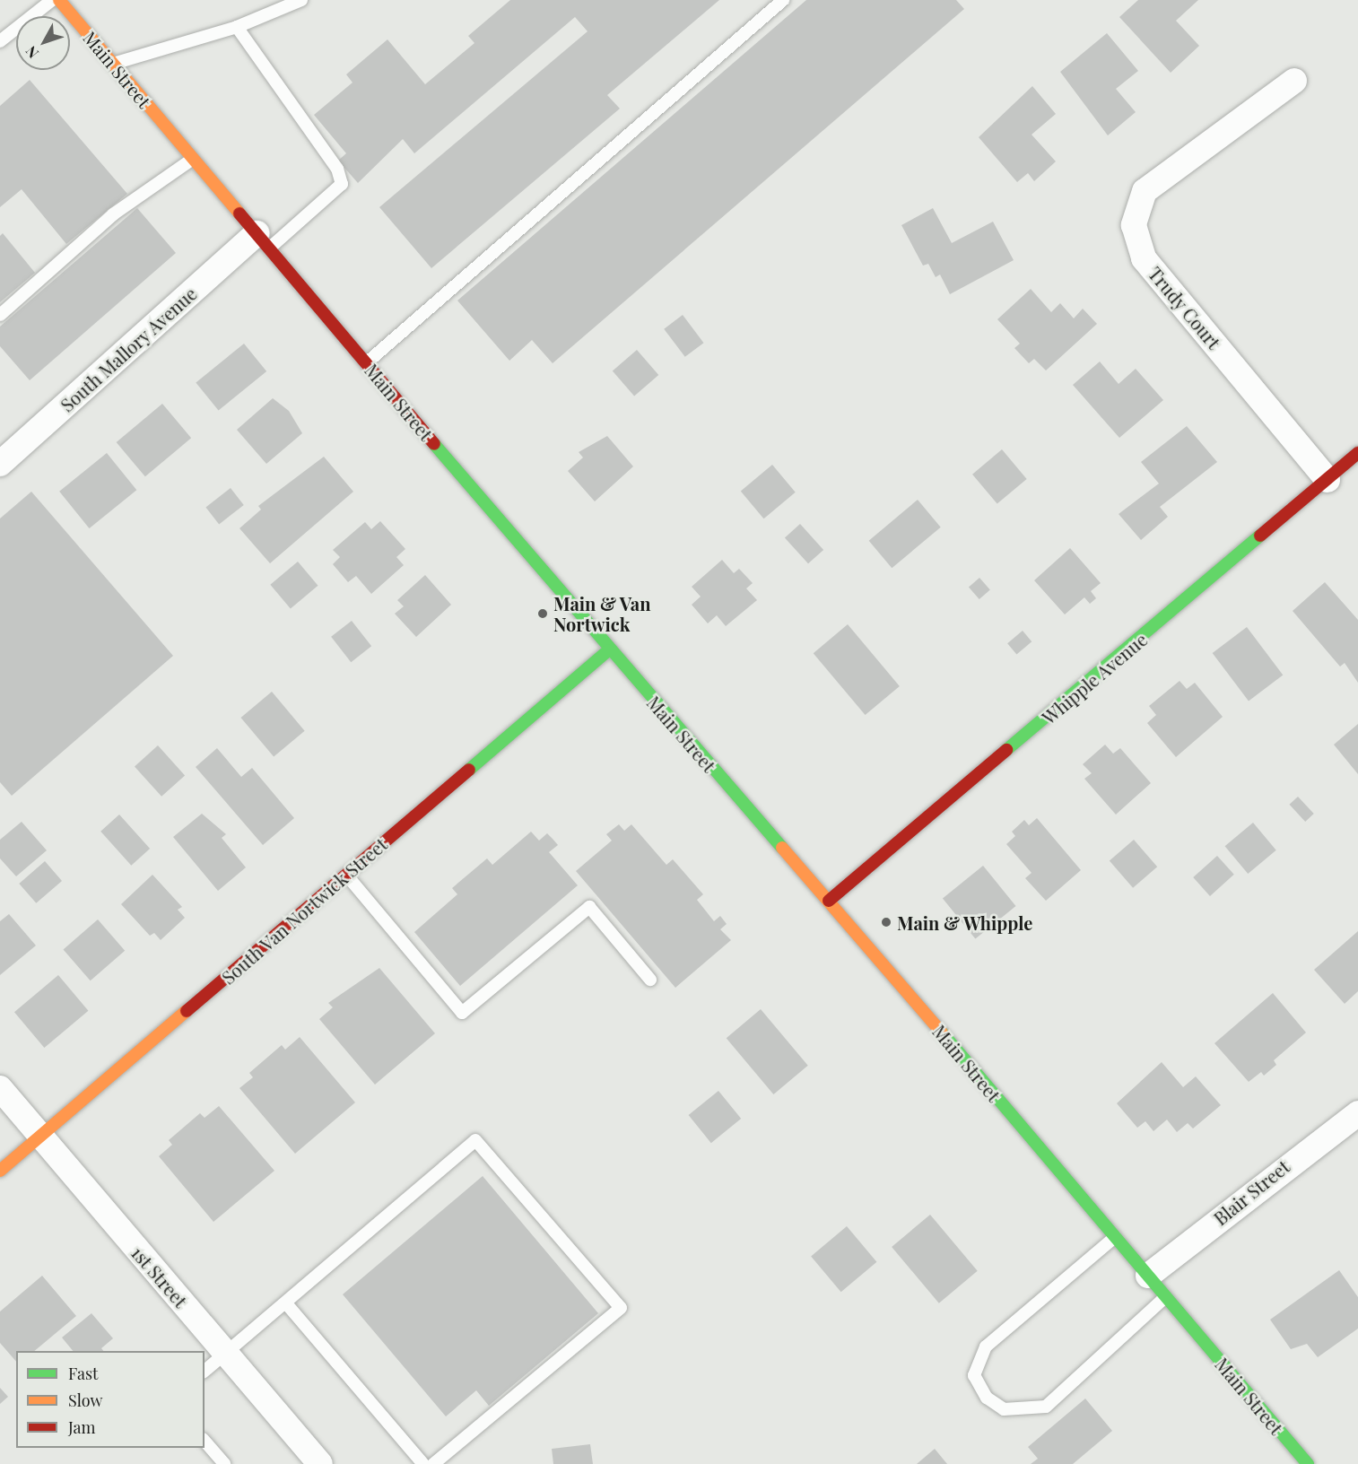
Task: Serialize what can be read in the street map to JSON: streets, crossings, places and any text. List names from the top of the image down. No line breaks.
{"streets":{"main road":["Main Street","Whipple Avenue","South Van Nortwick Street"],"street":["Trudy Court","South Mallory Avenue","Blair Street","1st Street"]},"crossings":[["Main Street","South Mallory Avenue"],["Main Street","Whipple Avenue"],["Main Street","South Van Nortwick Street"],["Main Street","Blair Street"],["Trudy Court","Whipple Avenue"],["South Van Nortwick Street","1st Street"]],"places":["Main & Van Nortwick","Main & Whipple"],"legend":["Fast","Slow","Jam"],"north":"bottom left"}
